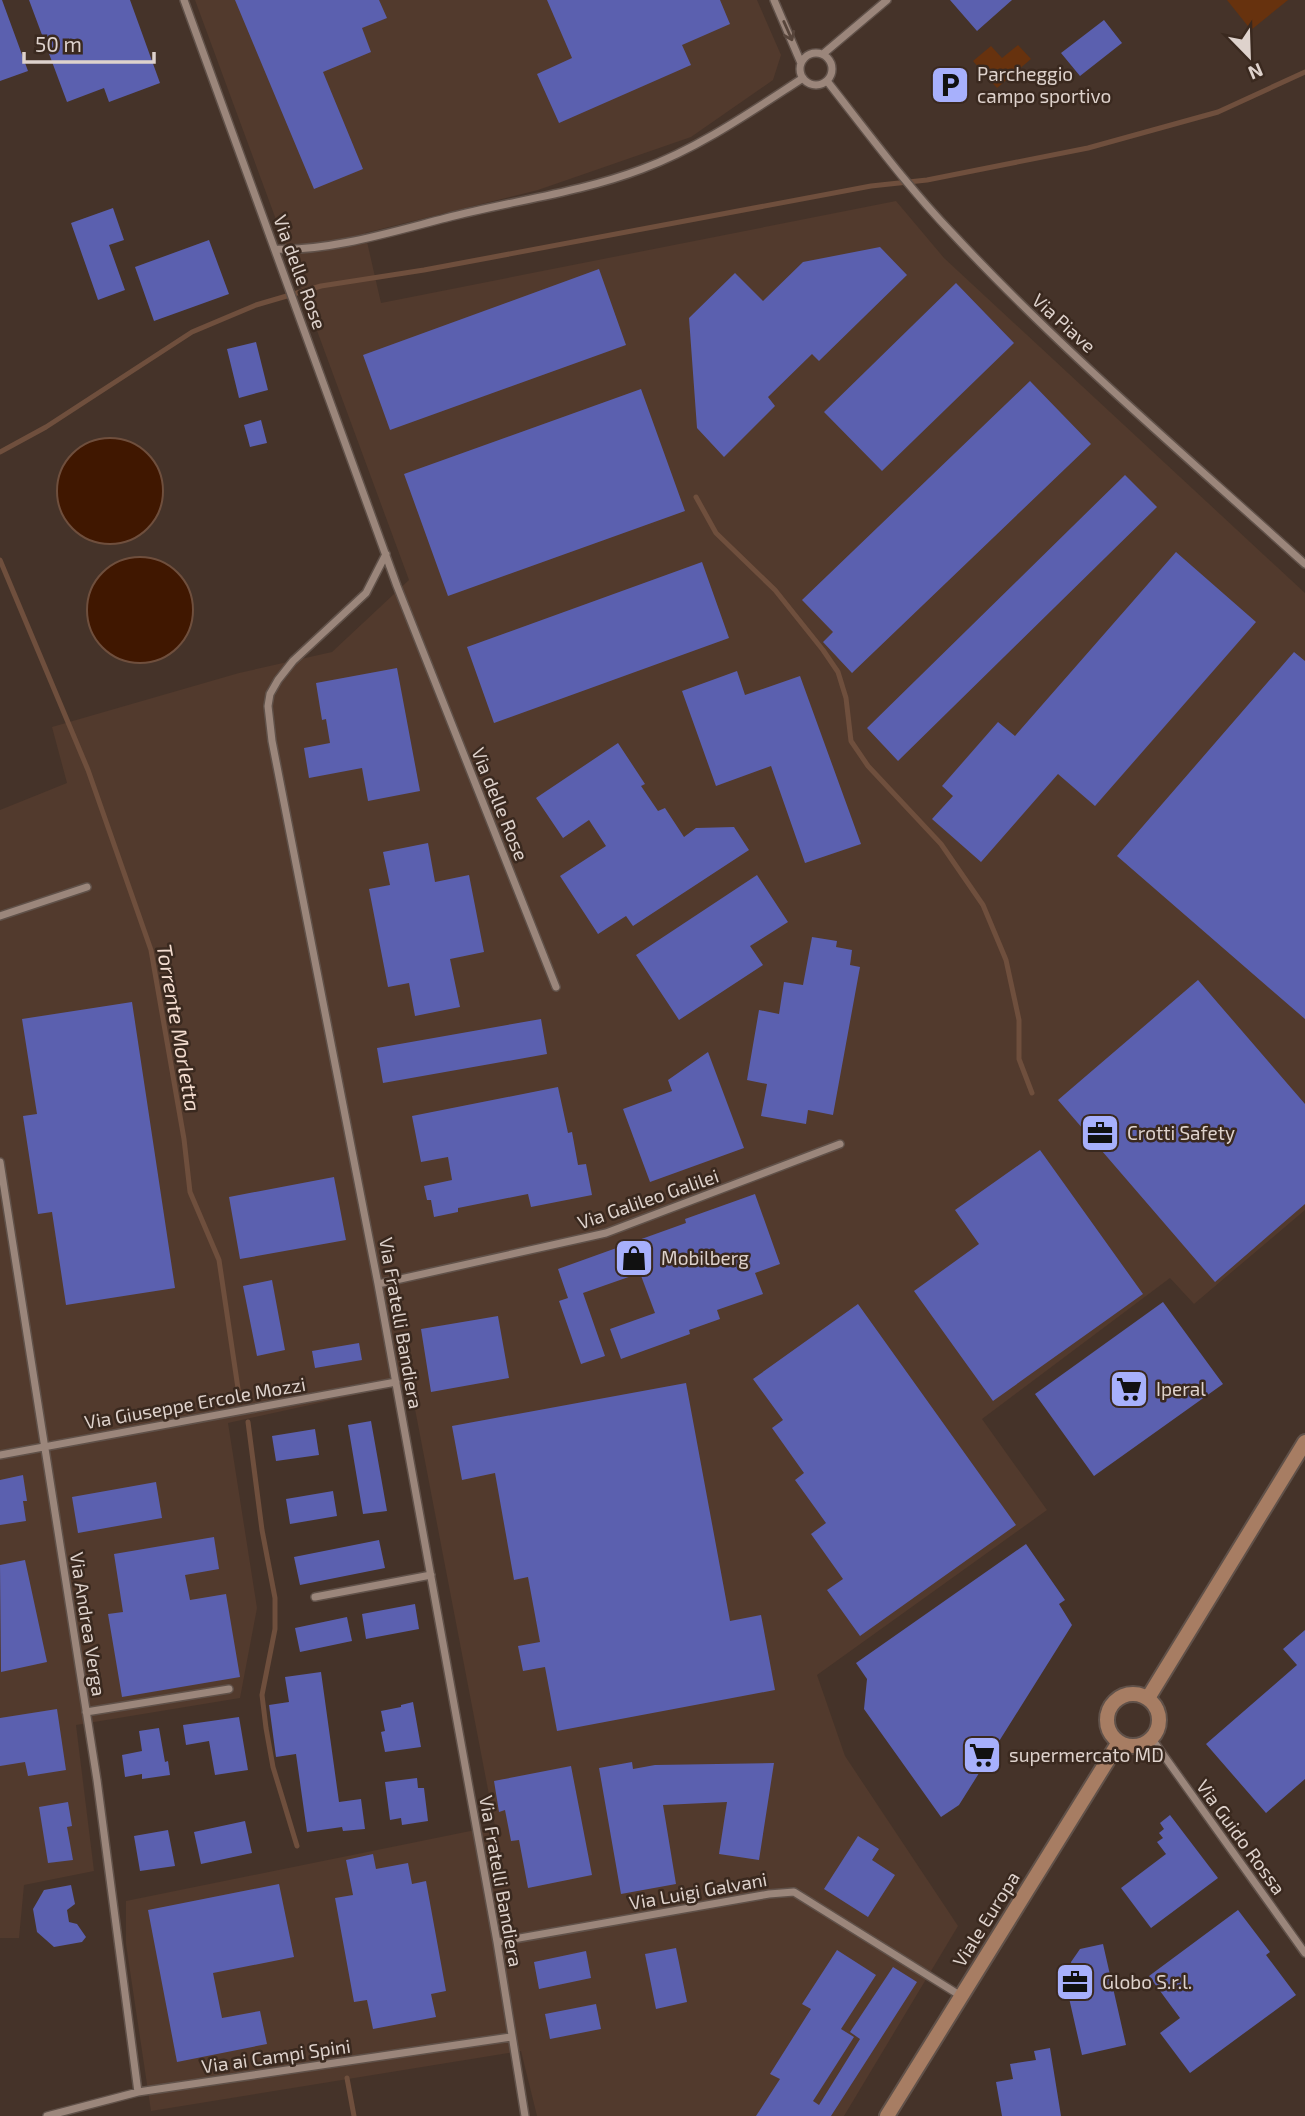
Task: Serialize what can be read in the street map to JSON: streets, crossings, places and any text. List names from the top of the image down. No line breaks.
{"streets":{"street":["Via delle Rose","Via Piave","Via Galileo Galilei","Via Fratelli Bandiera","Via Giuseppe Ercole Mozzi","Via Andrea Verga","Via Guido Rossa","Via Luigi Galvani","Viale Europa","Via ai Campi Spini"]},"crossings":[["Via delle Rose","Via Fratelli Bandiera"],["Via Galileo Galilei","Via Fratelli Bandiera"],["Via Fratelli Bandiera","Via Giuseppe Ercole Mozzi"],["Via Fratelli Bandiera","Via Luigi Galvani"],["Via Fratelli Bandiera","Via ai Campi Spini"],["Via Giuseppe Ercole Mozzi","Via Andrea Verga"],["Via Andrea Verga","Via ai Campi Spini"],["Via Guido Rossa","Viale Europa"],["Via Luigi Galvani","Viale Europa"]],"water":["Torrente Morletta"],"places":{"parking":["Parcheggio campo sportivo"],"office":["Crotti Safety","Globo S.r.l."],"shop":["Mobilberg"],"supermarket":["Iperal","supermercato MD"]},"scale_bar":"50 m","north":"bottom right"}
